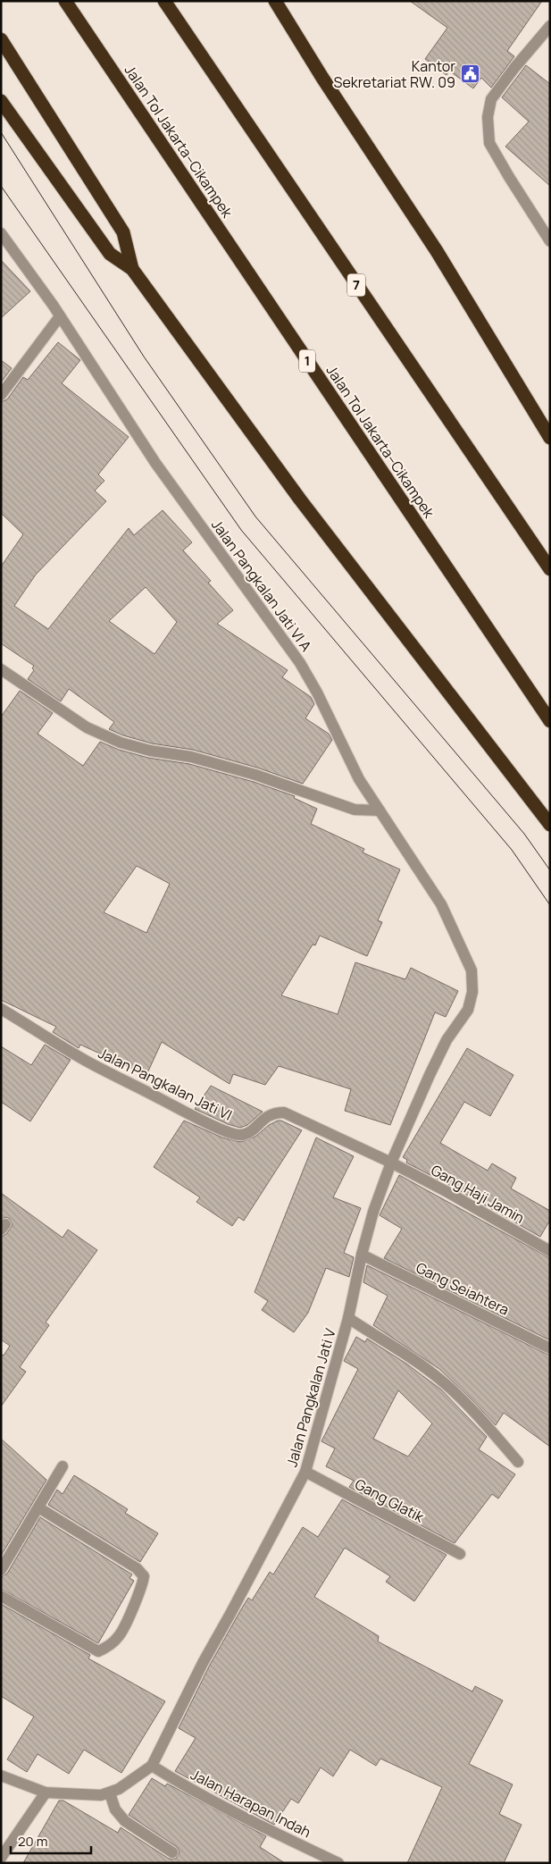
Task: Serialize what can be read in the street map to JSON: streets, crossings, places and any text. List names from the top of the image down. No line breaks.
{"streets":{"highway":["Jalan Tol Jakarta–Cikampek","7","1"],"street":["Jalan Pangkalan Jati VI A","Jalan Pangkalan Jati VI","Gang Haji Jamin","Gang Seiahtera","Jalan Pangkalan Jati V","Gang Glatik","Jalan Harapan Indah"]},"crossings":[["Jalan Pangkalan Jati VI A","Jalan Pangkalan Jati V"],["Jalan Pangkalan Jati VI","Gang Haji Jamin"],["Jalan Pangkalan Jati VI","Jalan Pangkalan Jati V"],["Gang Haji Jamin","Jalan Pangkalan Jati V"],["Gang Seiahtera","Jalan Pangkalan Jati V"],["Jalan Pangkalan Jati V","Gang Glatik"],["Jalan Pangkalan Jati V","Jalan Harapan Indah"]],"places":{"public building":["Kantor Sekretariat RW. 09"]},"scale_bar":"20 m"}
